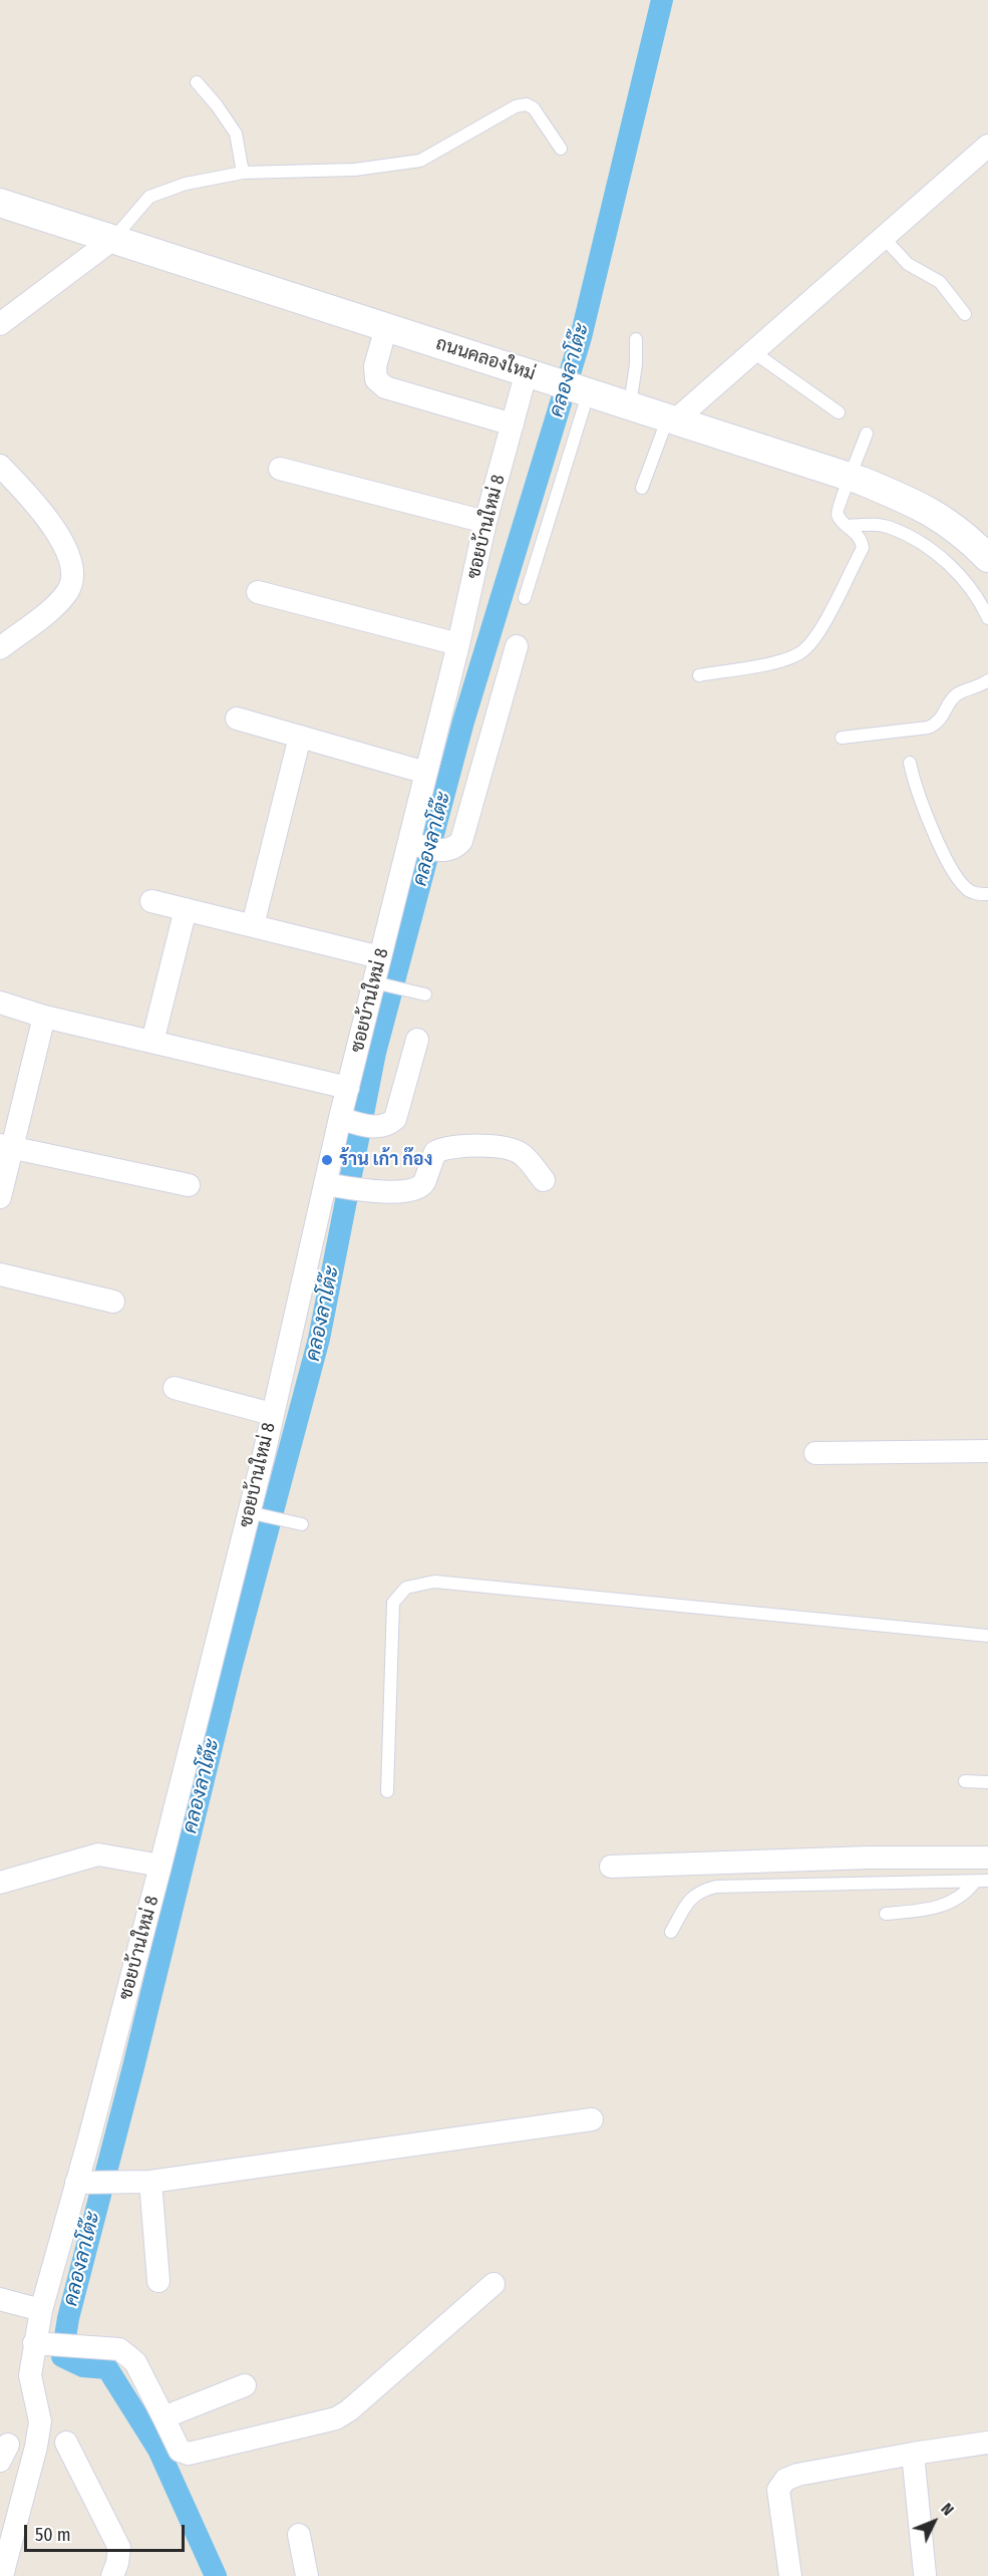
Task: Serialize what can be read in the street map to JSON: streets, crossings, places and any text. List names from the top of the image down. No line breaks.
{"streets":{"street":["ถนนคลองใหม่","ซอยบ้านใหม่ 8"]},"crossings":[["ถนนคลองใหม่","ซอยบ้านใหม่ 8"]],"water":["คลองลาโต๊ะ"],"places":["ร้าน เก้า ก๊อง"],"scale_bar":"50 m","north":"top right"}
